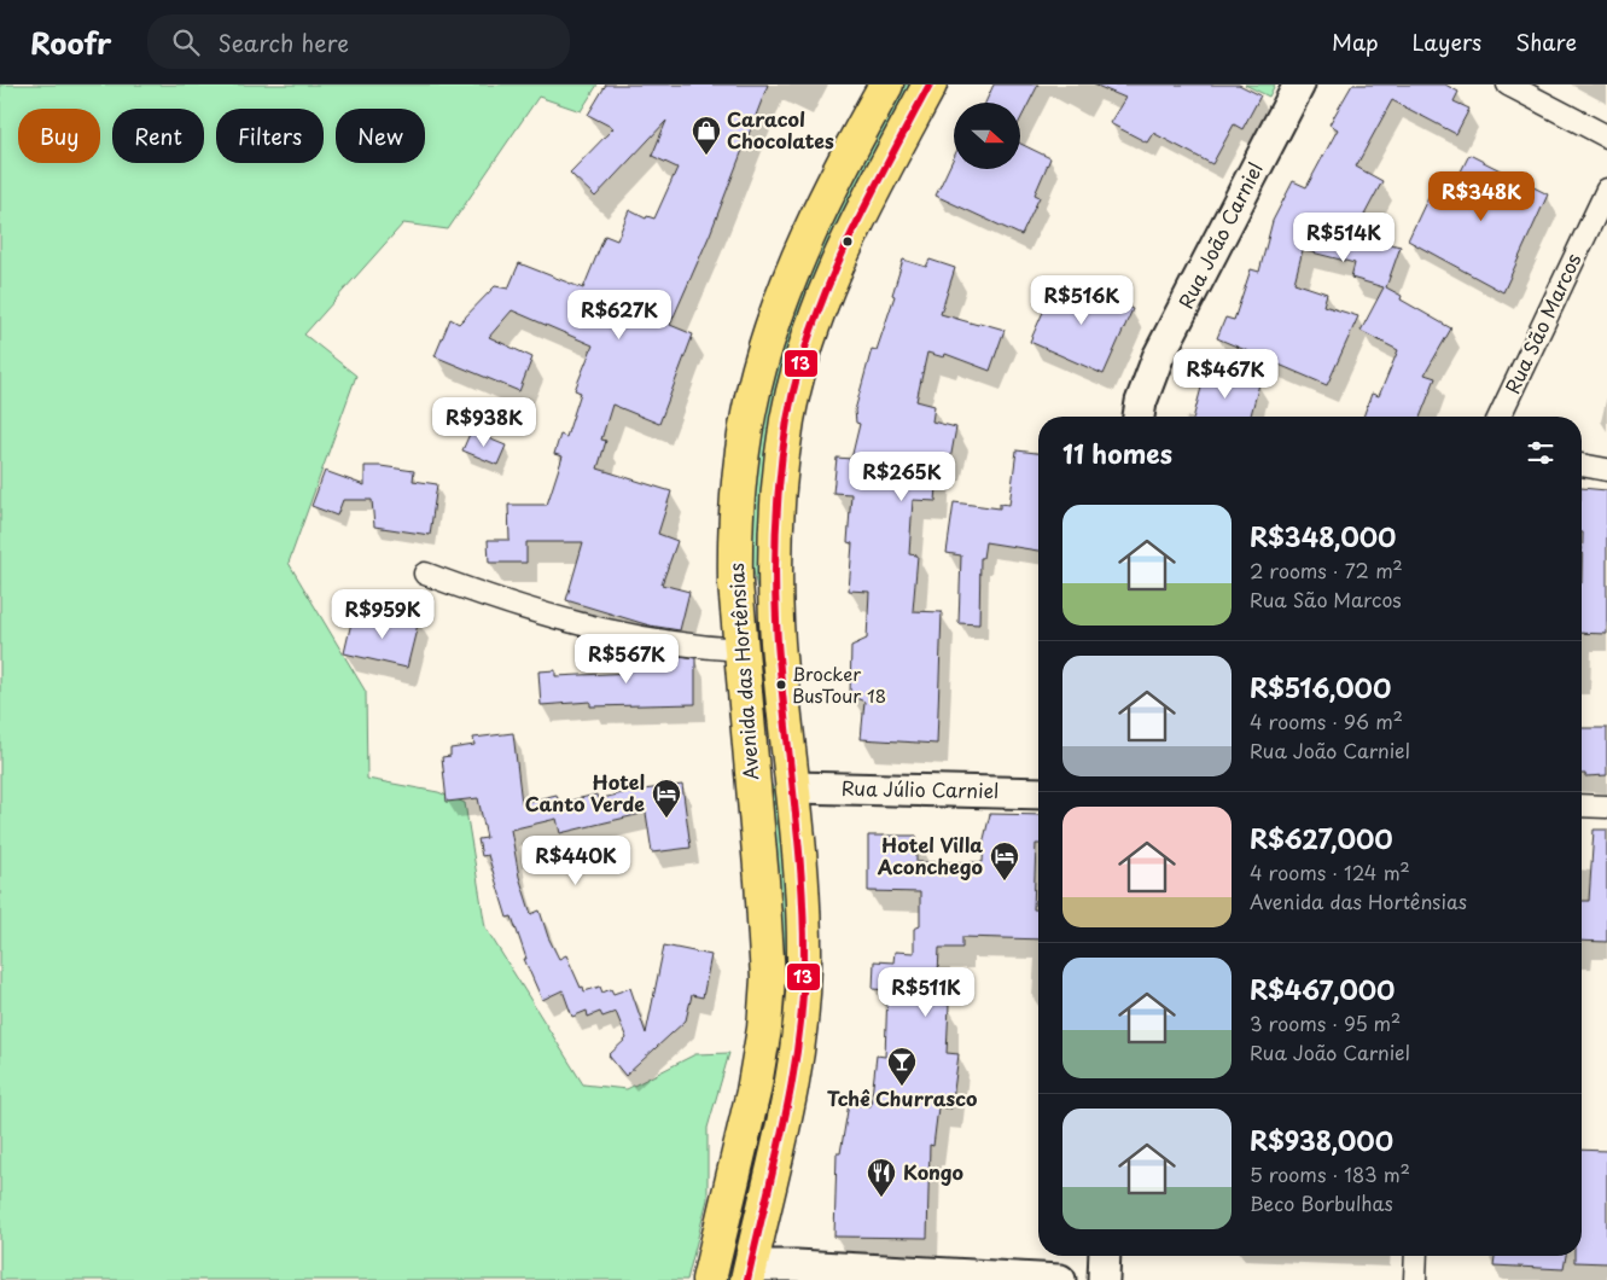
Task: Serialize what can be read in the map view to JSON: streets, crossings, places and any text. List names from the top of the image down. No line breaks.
{"streets":{"main road":["Avenida das Hortênsias"],"street":["Rua João Carniel","Rua São Marcos","Rua Júlio Carniel"]},"crossings":[["Avenida das Hortênsias","Rua Júlio Carniel"]],"places":{"shop":["Caracol Chocolates"],"other":["Brocker BusTour 18"],"hotel":["Hotel Canto Verde","Hotel Villa Aconchego"],"bar":["Tchê Churrasco"],"restaurant":["Kongo"]},"lines":["transit line 13"],"north":"right","page":{"header":"Roofr","search":"Search here","nav":["Map","Layers","Share"],"chip":["Buy","Rent","Filters","New"],"price":["R$348K","R$514K","R$516K","R$627K","R$467K","R$938K","R$265K","R$959K","R$567K","R$440K","R$511K"],"heading":"11 homes","list":[{"name":"R$348,000","note":"2 rooms · 72 m² · Rua São Marcos"},{"name":"R$516,000","note":"4 rooms · 96 m² · Rua João Carniel"},{"name":"R$627,000","note":"4 rooms · 124 m² · Avenida das Hortênsias"},{"name":"R$467,000","note":"3 rooms · 95 m² · Rua João Carniel"},{"name":"R$938,000","note":"5 rooms · 183 m² · Beco Borbulhas"}]}}
